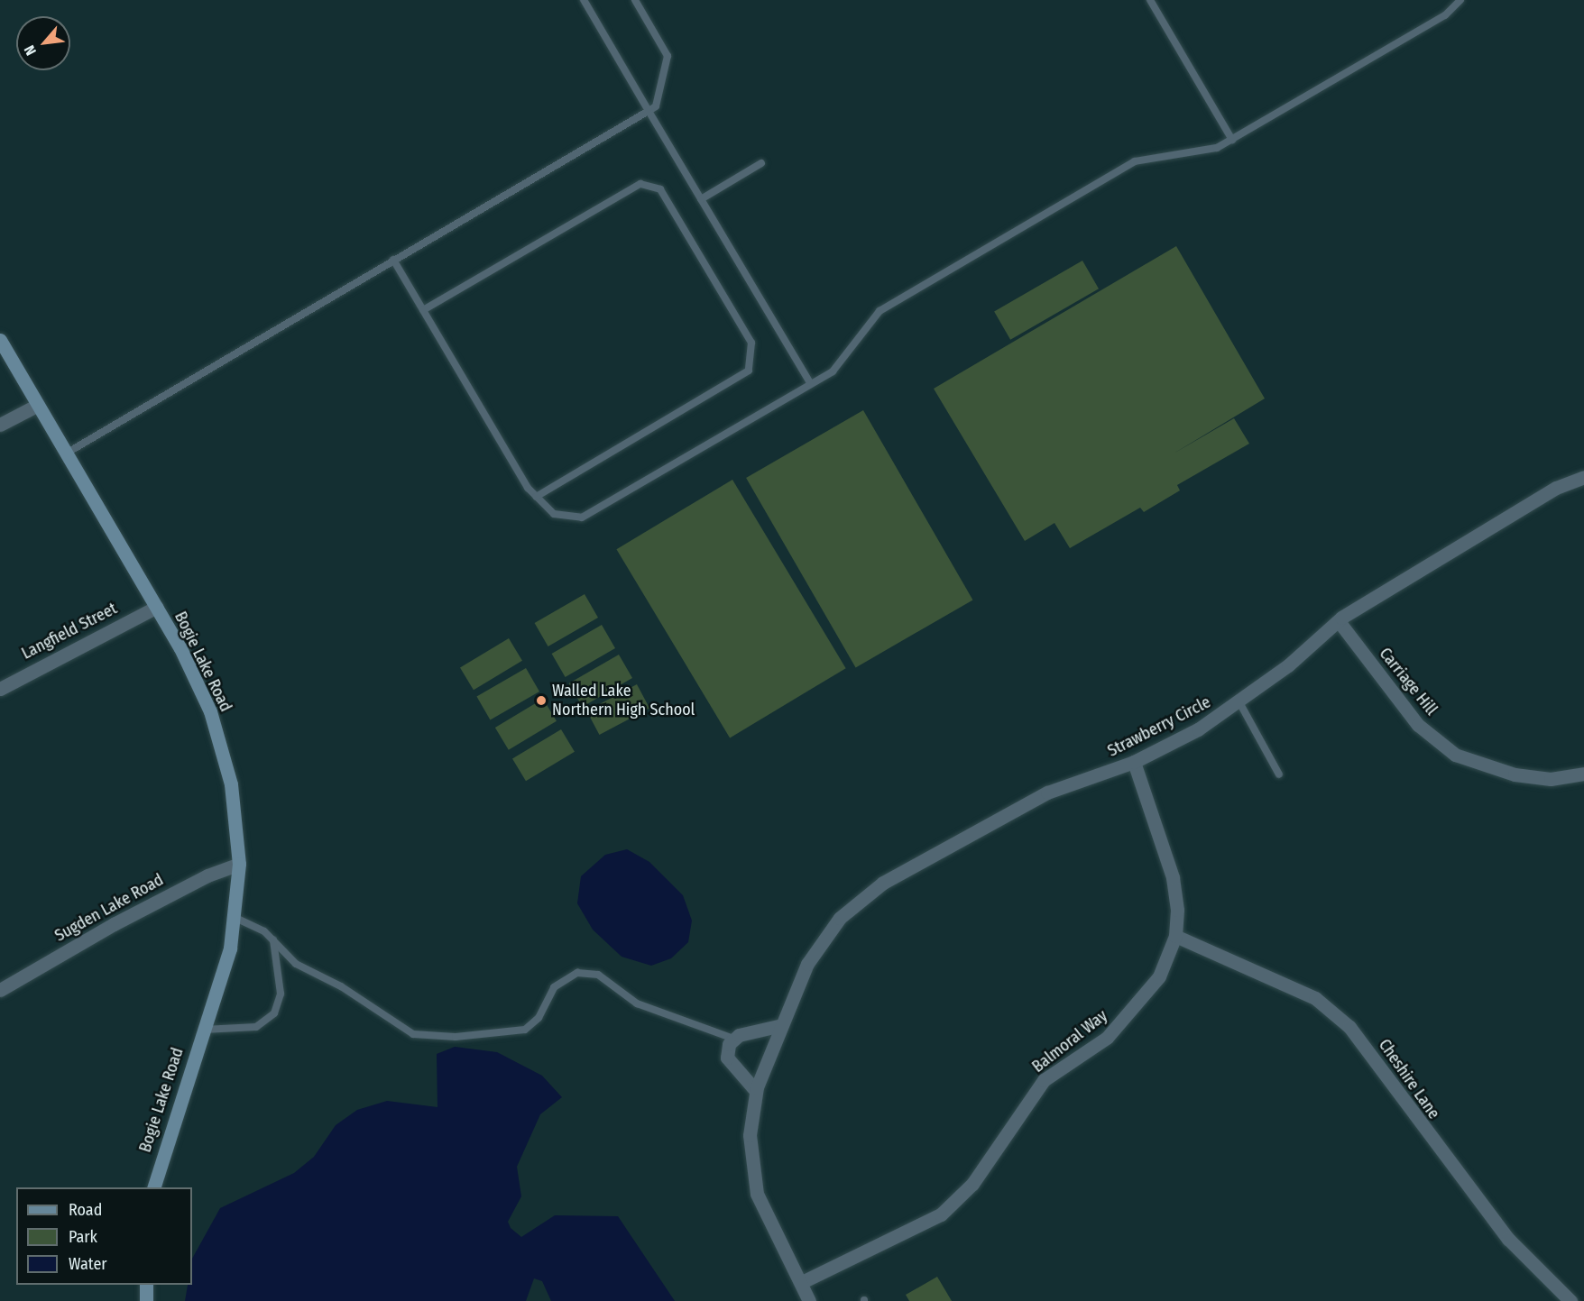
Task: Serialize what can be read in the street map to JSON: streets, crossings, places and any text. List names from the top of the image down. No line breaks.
{"streets":{"main road":["Bogie Lake Road"],"street":["Langfield Street","Carriage Hill","Strawberry Circle","Sugden Lake Road","Balmoral Way","Cheshire Lane"]},"crossings":[["Langfield Street","Bogie Lake Road"],["Bogie Lake Road","Sugden Lake Road"],["Carriage Hill","Strawberry Circle"],["Strawberry Circle","Balmoral Way"],["Balmoral Way","Cheshire Lane"]],"places":["Walled Lake Northern High School"],"legend":["Road","Park","Water"],"north":"bottom left"}
